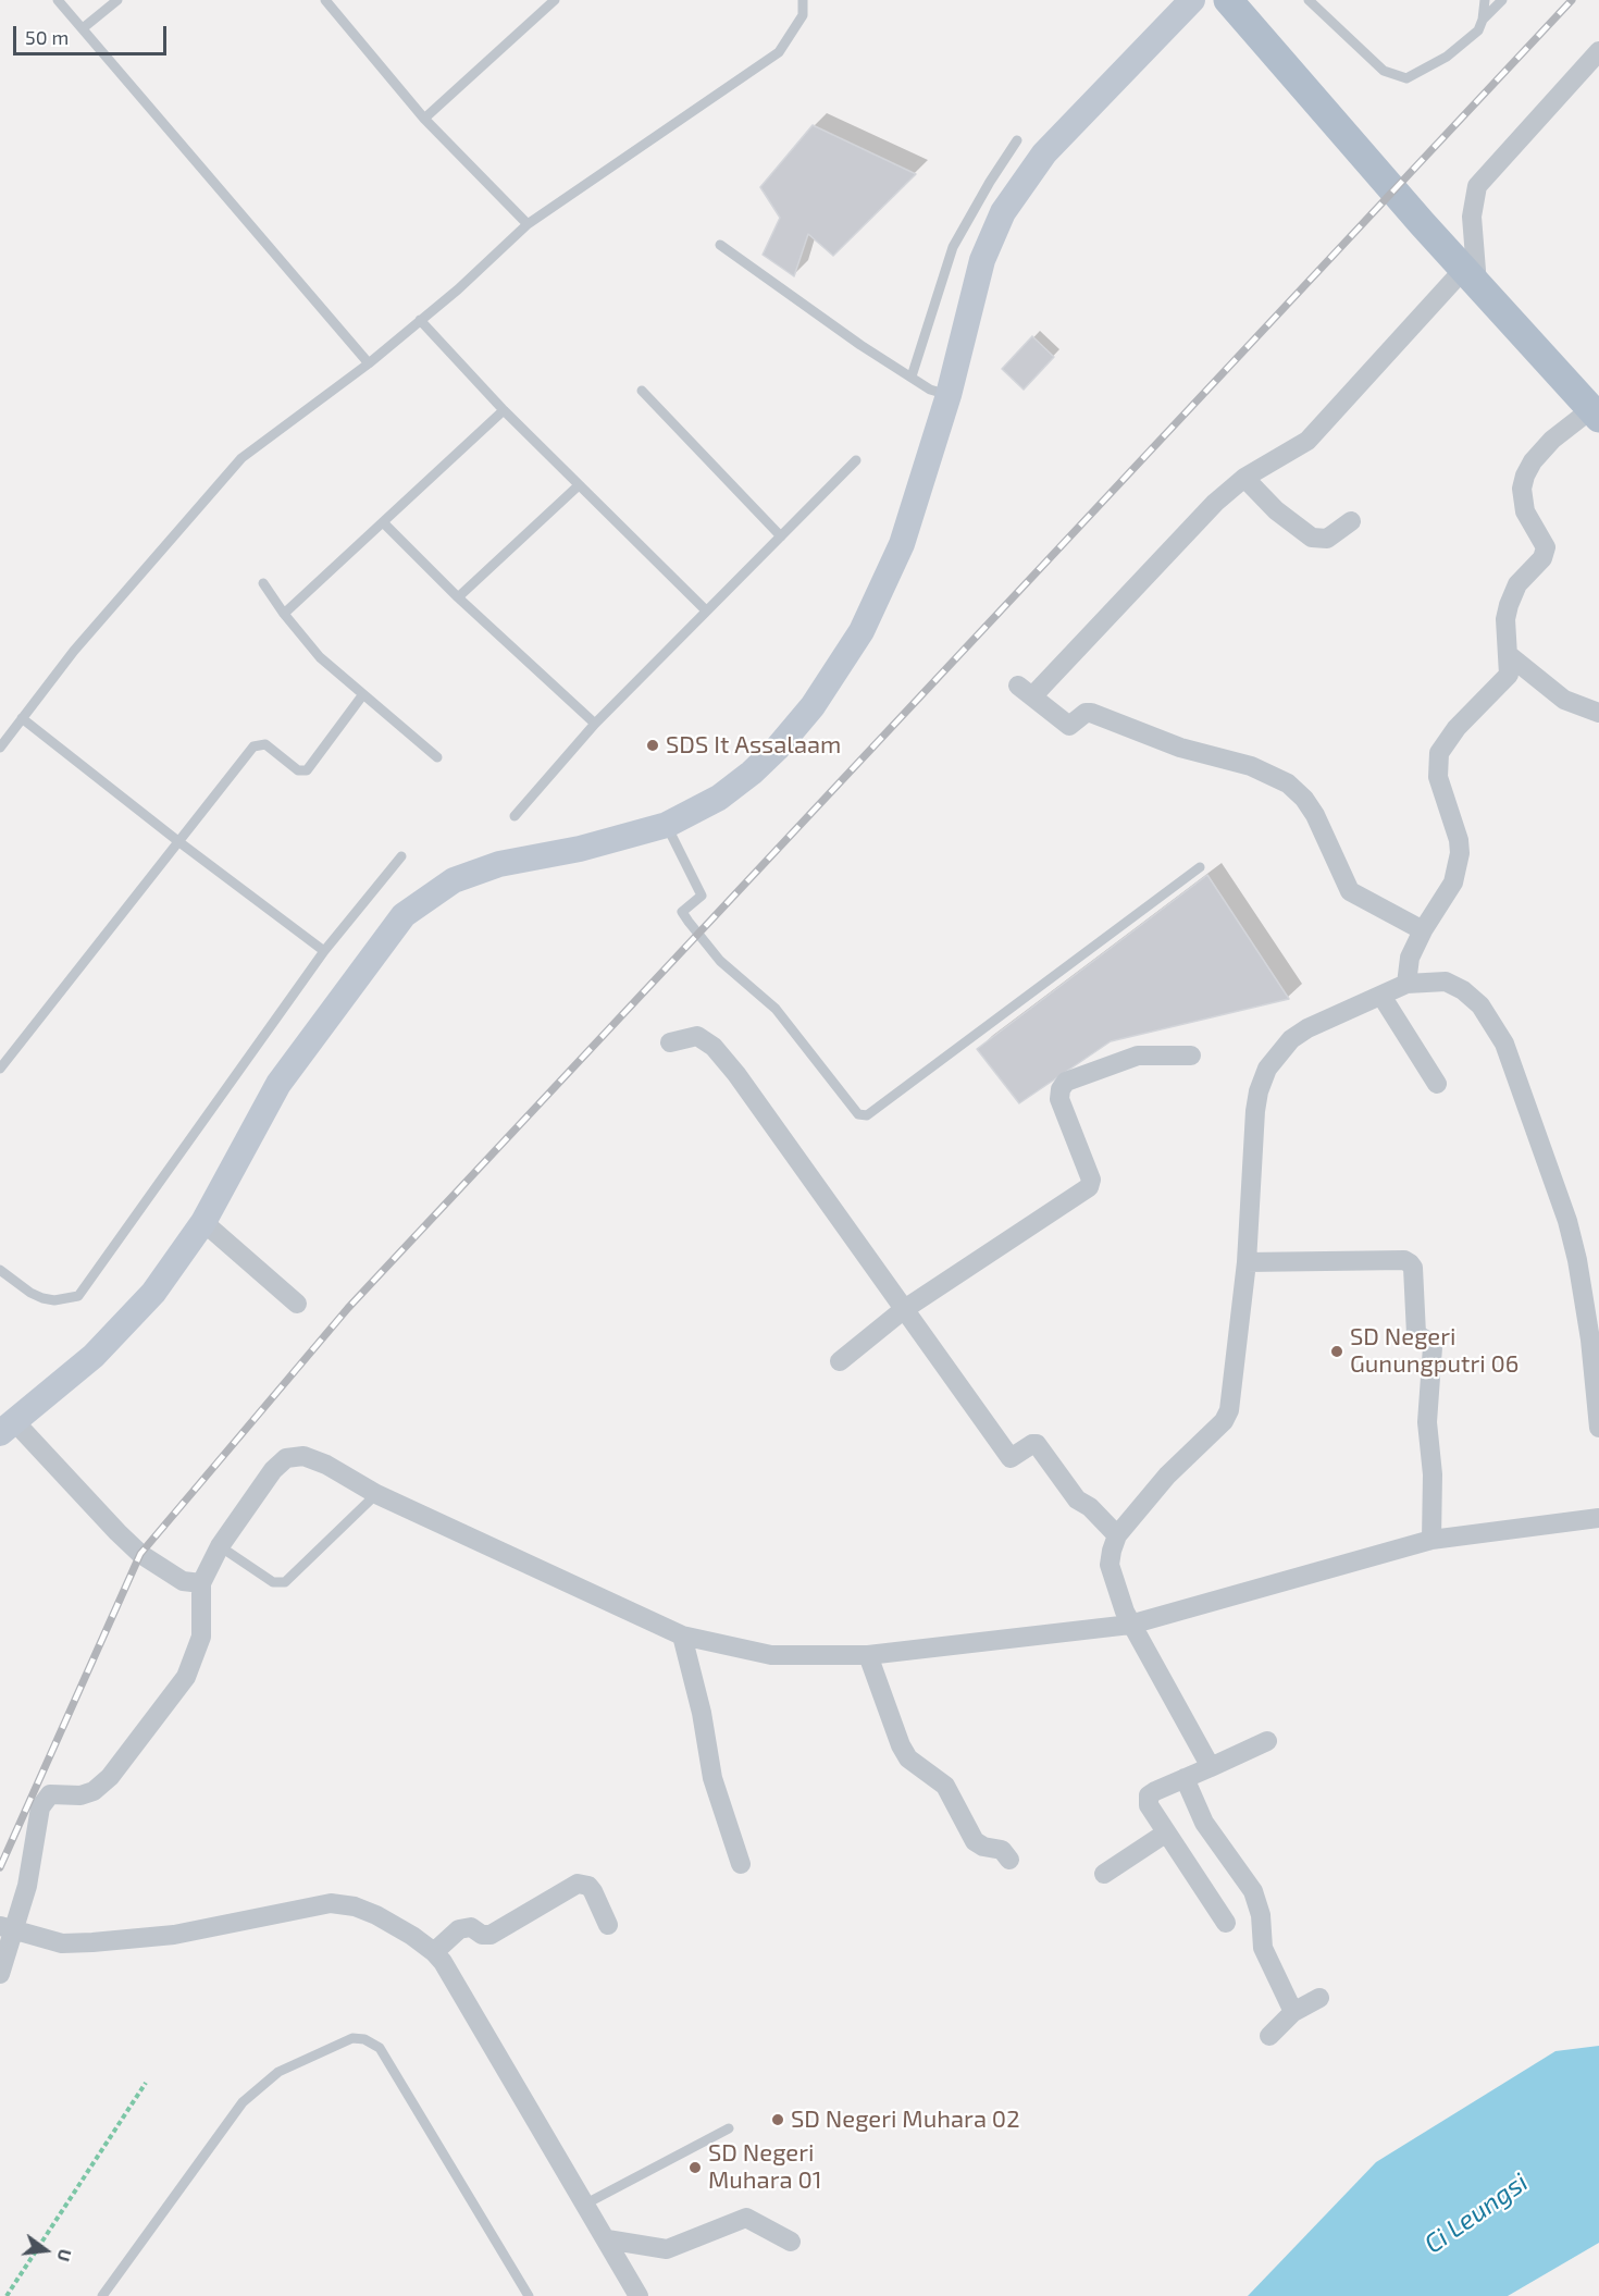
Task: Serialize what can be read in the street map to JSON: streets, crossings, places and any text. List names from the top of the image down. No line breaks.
{"water":["Ci Leungsi"],"places":["SDS It Assalaam","SD Negeri Gunungputri 06","SD Negeri Muhara 02","SD Negeri Muhara 01"],"scale_bar":"50 m","north":"right"}
